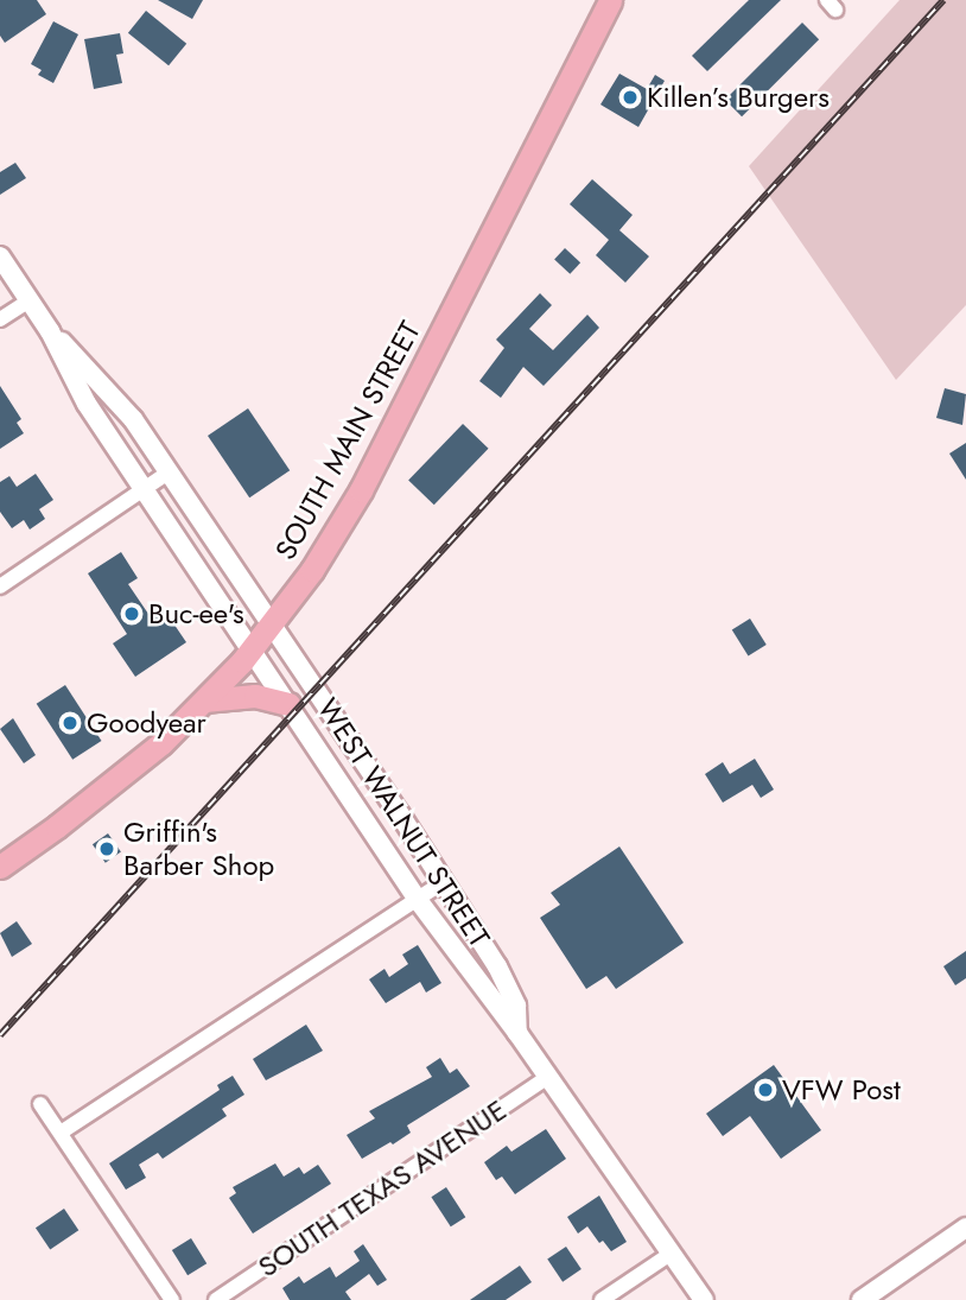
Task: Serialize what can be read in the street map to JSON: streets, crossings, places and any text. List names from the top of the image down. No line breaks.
{"streets":{"main road":["SOUTH MAIN STREET"],"street":["WEST WALNUT STREET","SOUTH TEXAS AVENUE"]},"crossings":[["SOUTH MAIN STREET","WEST WALNUT STREET"],["WEST WALNUT STREET","SOUTH TEXAS AVENUE"]],"places":["Killen’s Burgers","Buc-ee's","Goodyear","Griffin's Barber Shop","VFW Post"]}
